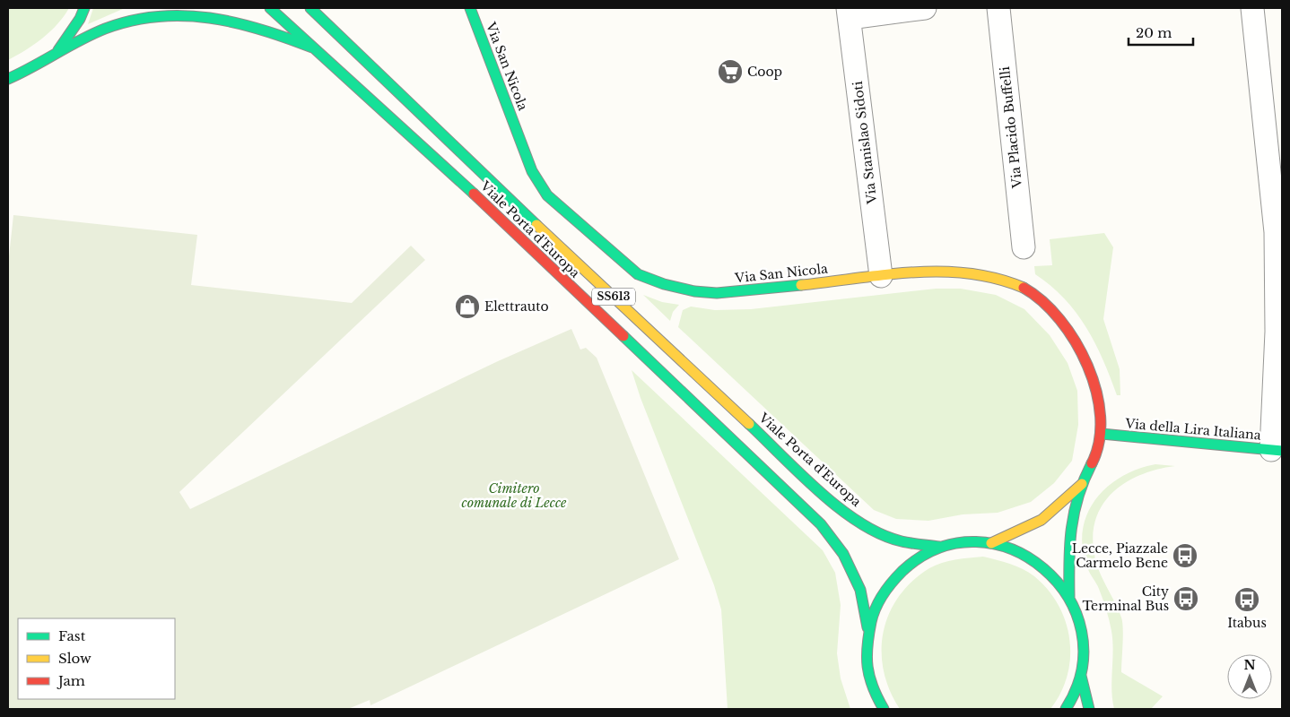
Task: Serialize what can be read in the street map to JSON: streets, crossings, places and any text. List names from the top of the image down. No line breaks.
{"streets":{"main road":["Via San Nicola","Viale Porta d'Europa","SS613","Via della Lira Italiana"],"street":["Via Placido Buffelli","Via Stanislao Sidoti"]},"crossings":[["Via San Nicola","Via Stanislao Sidoti"],["Via San Nicola","Viale Porta d'Europa"],["Via San Nicola","Via della Lira Italiana"]],"parks":["Cimitero comunale di Lecce"],"places":{"supermarket":["Coop"],"shop":["Elettrauto"],"bus stop":["Lecce, Piazzale Carmelo Bene","City Terminal Bus","Itabus"]},"legend":["Fast","Slow","Jam"],"scale_bar":"20 m","north":"top"}
